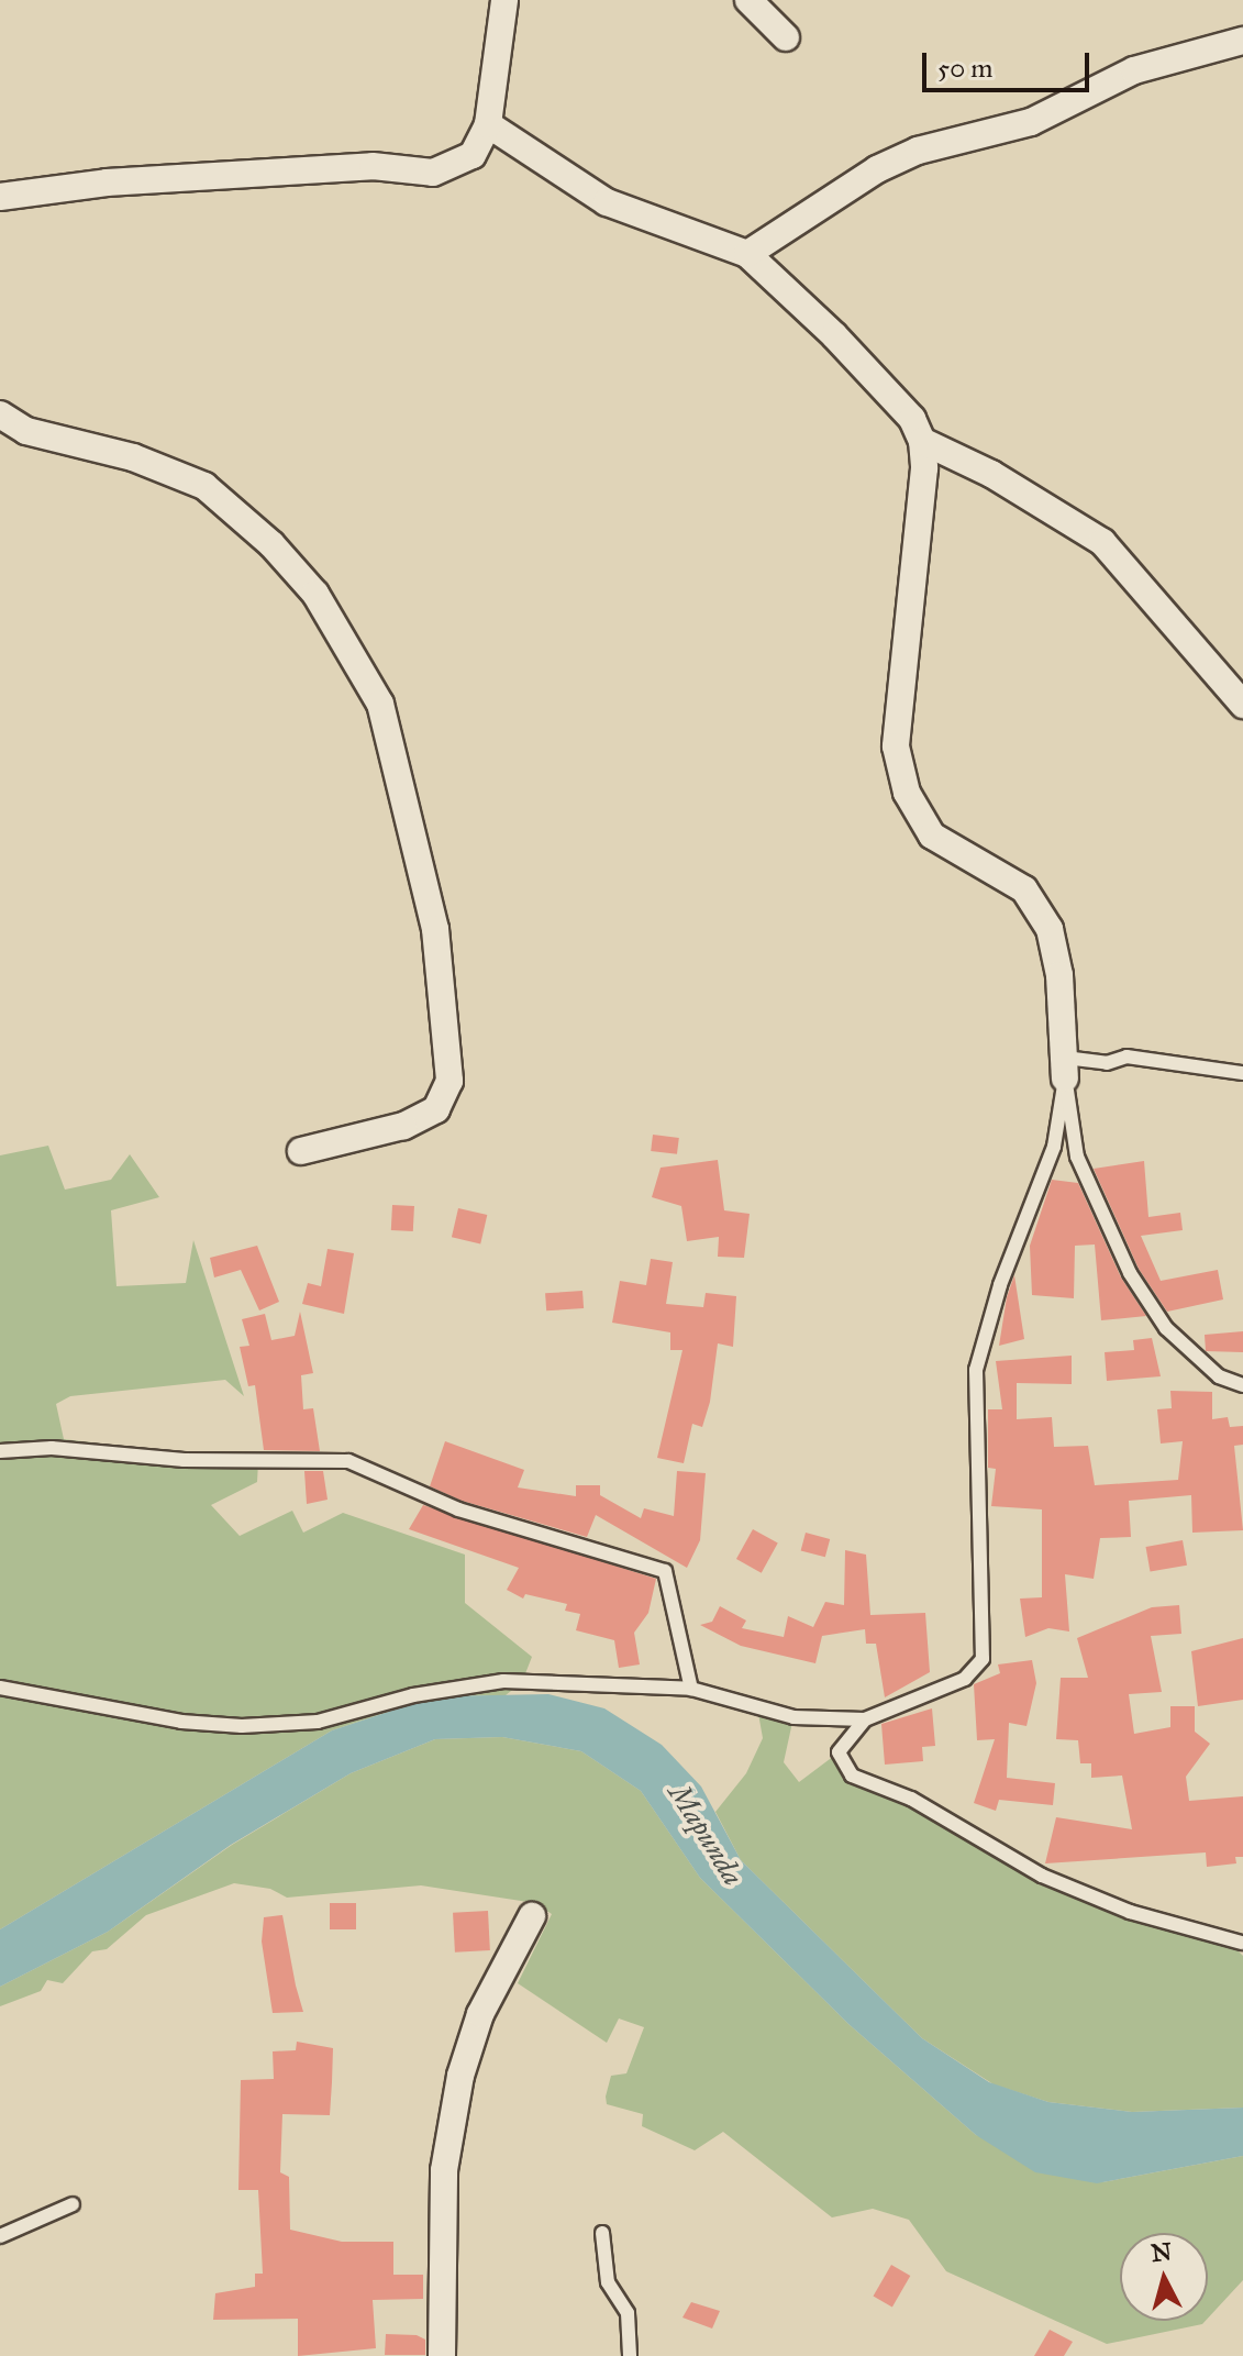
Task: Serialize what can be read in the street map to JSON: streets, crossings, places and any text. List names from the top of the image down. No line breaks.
{"water":["Mapunda"],"scale_bar":"50 m","north":"top"}
